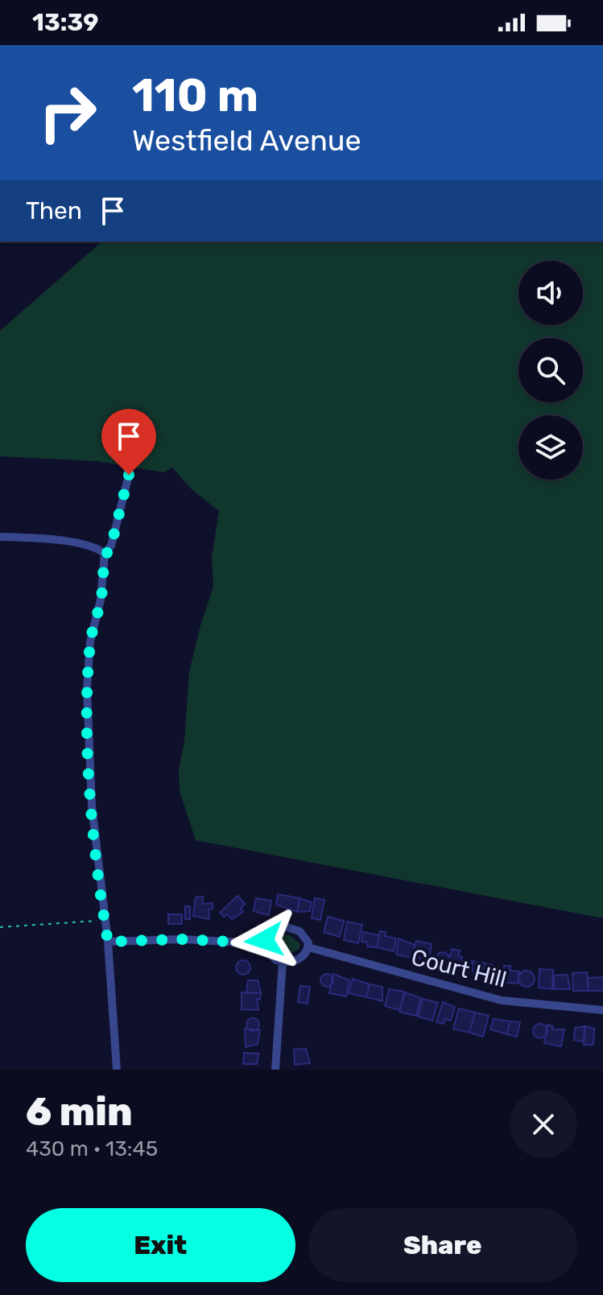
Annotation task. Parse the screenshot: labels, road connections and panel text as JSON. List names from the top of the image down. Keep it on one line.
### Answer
{"streets":{"street":["Court Hill"]},"page":{"status":"13:39","turn":["110 m","Westfield Avenue"],"then":"Then","heading":["6 min","430 m · 13:45"],"buttons":["Exit","Share"]}}
